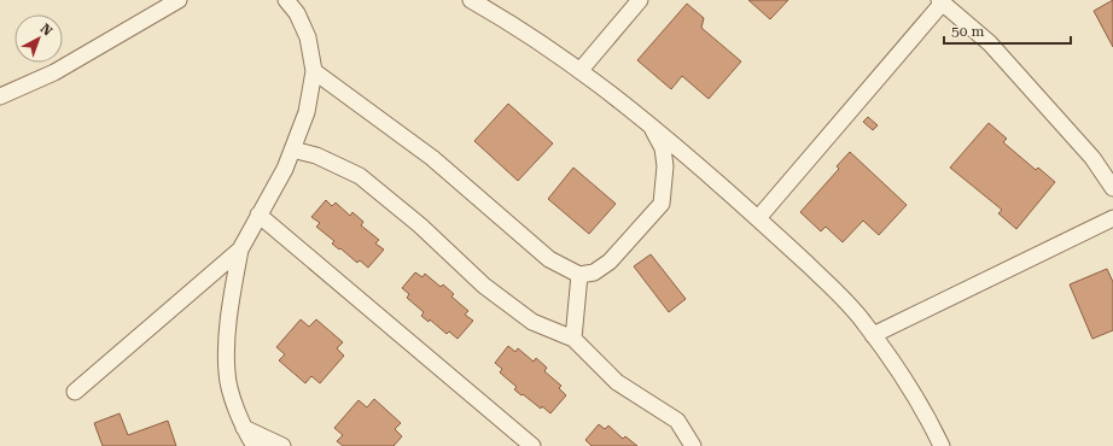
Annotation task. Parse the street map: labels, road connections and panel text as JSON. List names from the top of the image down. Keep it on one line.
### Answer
{"scale_bar":"50 m","north":"top right"}
